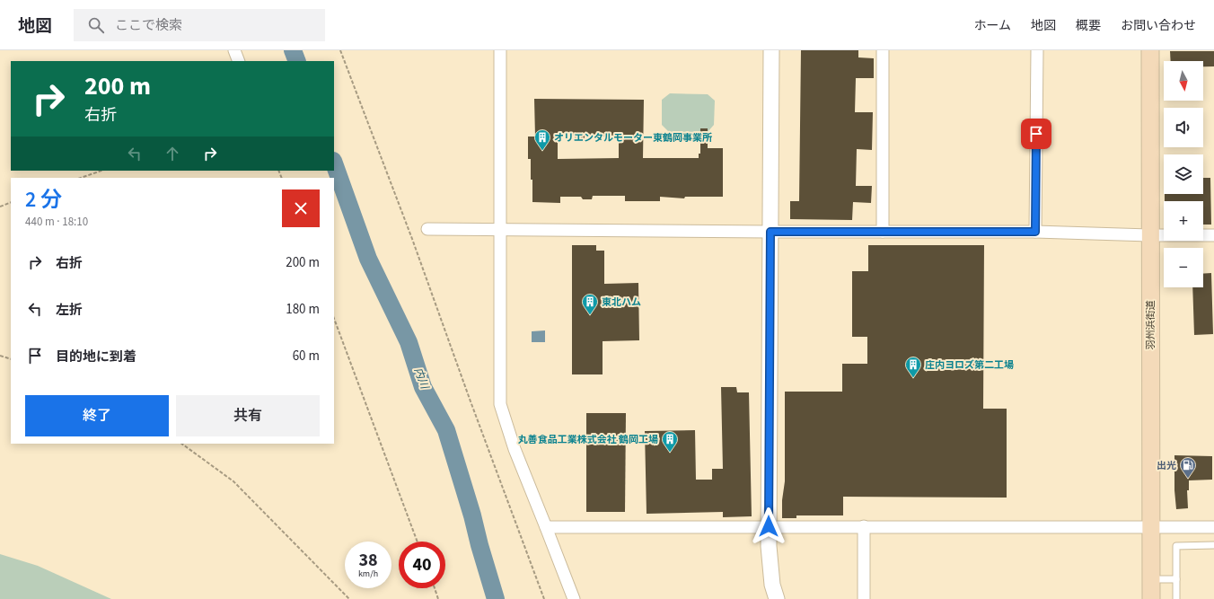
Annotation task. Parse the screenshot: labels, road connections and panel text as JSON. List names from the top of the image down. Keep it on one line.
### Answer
{"streets":{"main road":["羽州浜街道"]},"water":["内川"],"places":{"building":["オリエンタルモーター東鶴岡事業所","東北ハム","庄内ヨロズ第二工場","丸善食品工業株式会社 鶴岡工場"],"fuel station":["出光"]},"north":"bottom","page":{"header":"地図","search":"ここで検索","nav":["ホーム","地図","概要","お問い合わせ"],"map_buttons":["+","−"],"turn":["200 m","右折"],"heading":["2 分","440 m · 18:10"],"list":[{"name":"右折","value":"200 m"},{"name":"左折","value":"180 m"},{"name":"目的地に到着","value":"60 m"}],"buttons":["終了","共有"],"speed":"38 km/h","limit":"40"}}
